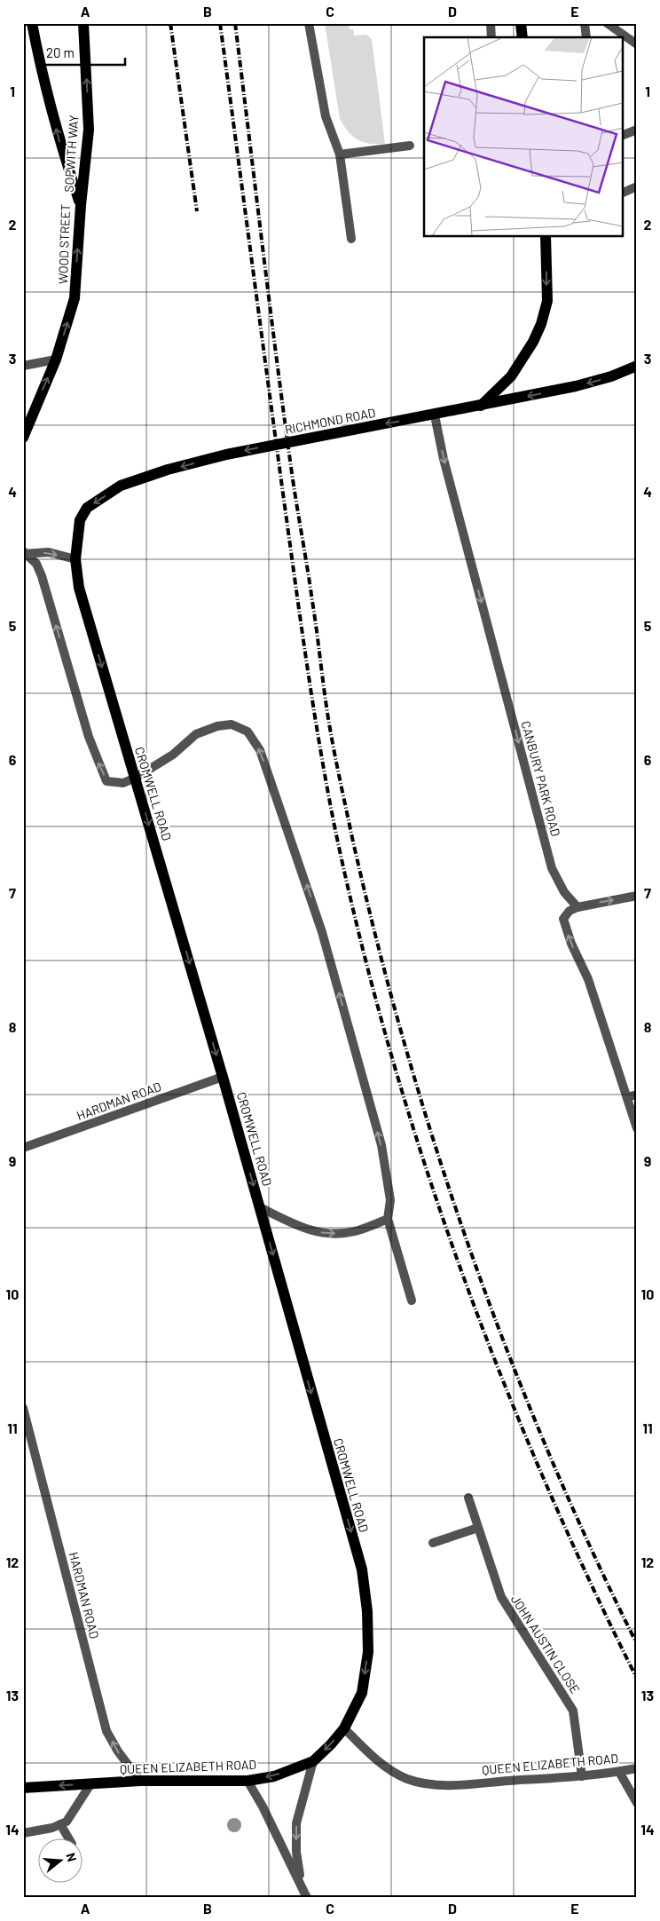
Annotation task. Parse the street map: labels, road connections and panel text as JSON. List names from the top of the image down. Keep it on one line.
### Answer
{"streets":{"main road":["SOPWITH WAY","WOOD STREET","RICHMOND ROAD","CROMWELL ROAD","QUEEN ELIZABETH ROAD"],"street":["CANBURY PARK ROAD","HARDMAN ROAD","JOHN AUSTIN CLOSE"]},"crossings":[["SOPWITH WAY","WOOD STREET"],["RICHMOND ROAD","CANBURY PARK ROAD"],["RICHMOND ROAD","CROMWELL ROAD"],["CROMWELL ROAD","HARDMAN ROAD"],["CROMWELL ROAD","QUEEN ELIZABETH ROAD"],["HARDMAN ROAD","QUEEN ELIZABETH ROAD"],["JOHN AUSTIN CLOSE","QUEEN ELIZABETH ROAD"]],"one_way":["SOPWITH WAY","WOOD STREET","RICHMOND ROAD","CANBURY PARK ROAD","CROMWELL ROAD","HARDMAN ROAD"],"scale_bar":"20 m","north":"right","grid":{"columns":["A","B","C","D","E"],"rows":["1","2","3","4","5","6","7","8","9","10","11","12","13","14"]}}
